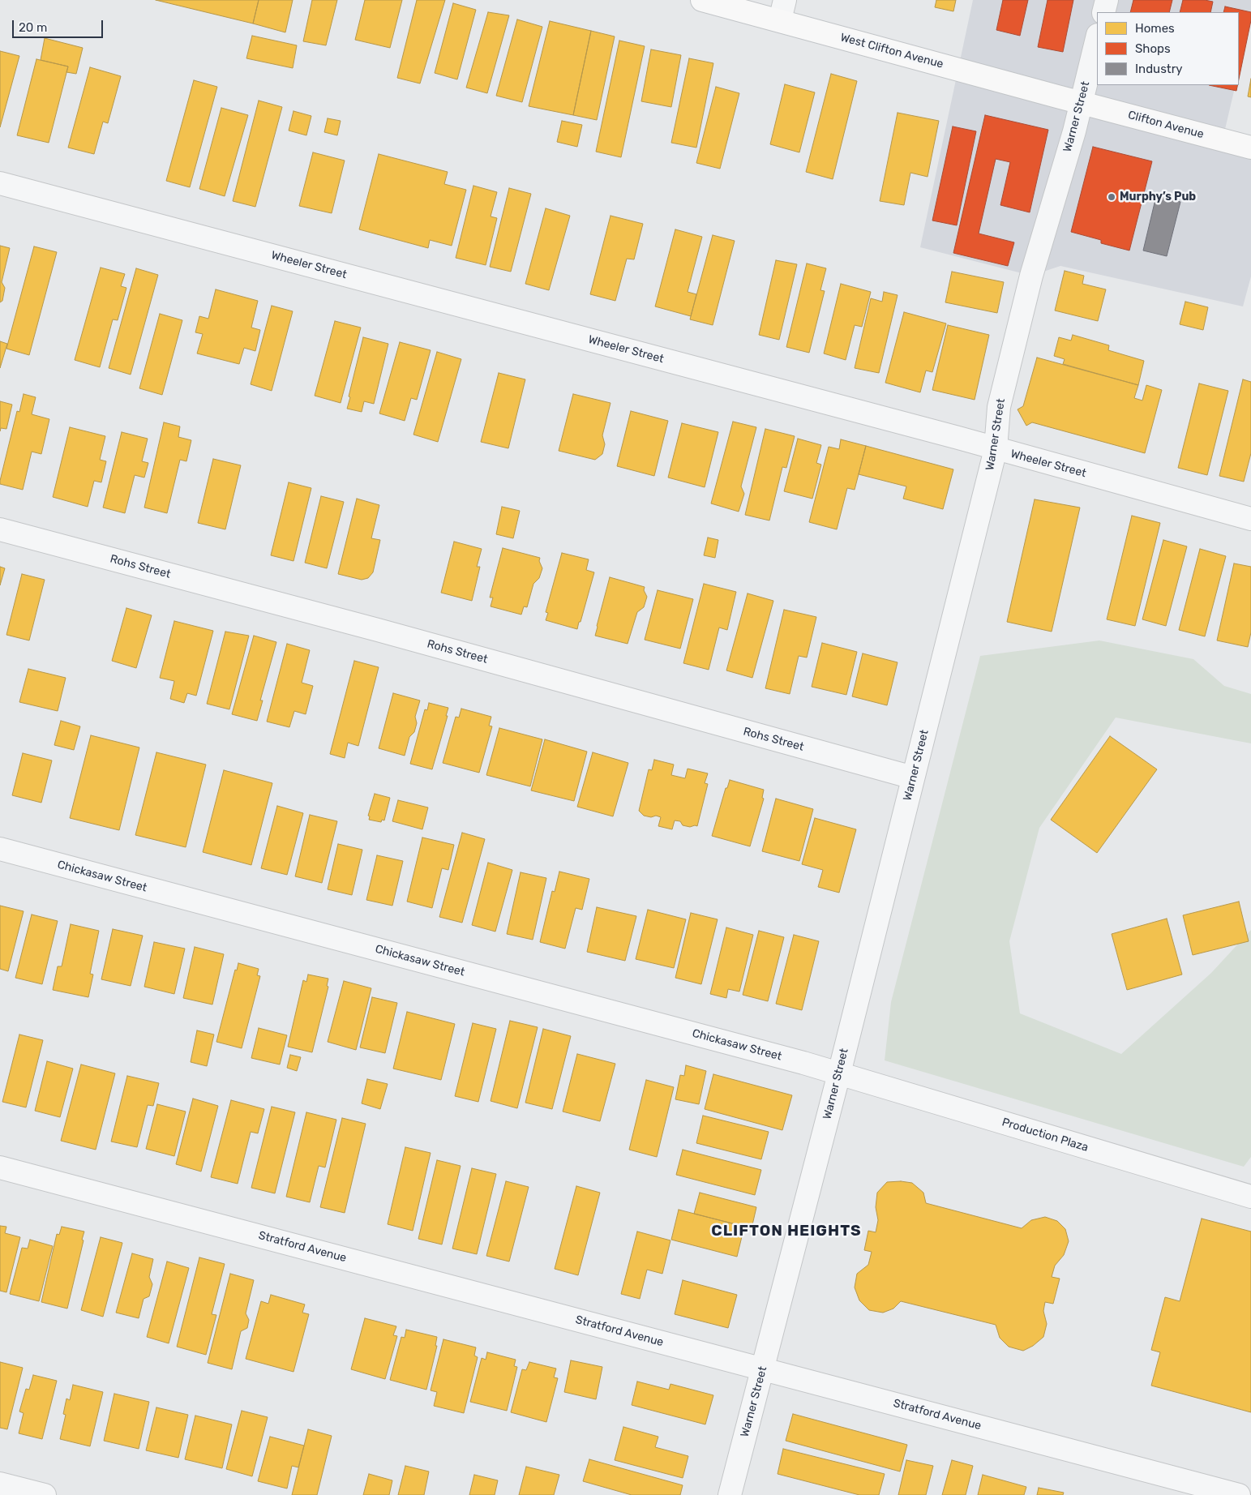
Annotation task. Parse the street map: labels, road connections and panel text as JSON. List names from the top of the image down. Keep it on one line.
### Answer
{"streets":{"main road":["West Clifton Avenue","Clifton Avenue"],"street":["Warner Street","Wheeler Street","Rohs Street","Chickasaw Street","Production Plaza","Stratford Avenue"]},"crossings":[["West Clifton Avenue","Warner Street"],["West Clifton Avenue","Clifton Avenue"],["Warner Street","Clifton Avenue"],["Warner Street","Wheeler Street"],["Warner Street","Rohs Street"],["Warner Street","Chickasaw Street"],["Warner Street","Production Plaza"],["Warner Street","Stratford Avenue"],["Chickasaw Street","Production Plaza"]],"districts":["CLIFTON HEIGHTS"],"places":["Murphy’s Pub"],"legend":["Homes","Shops","Industry"],"scale_bar":"20 m"}
